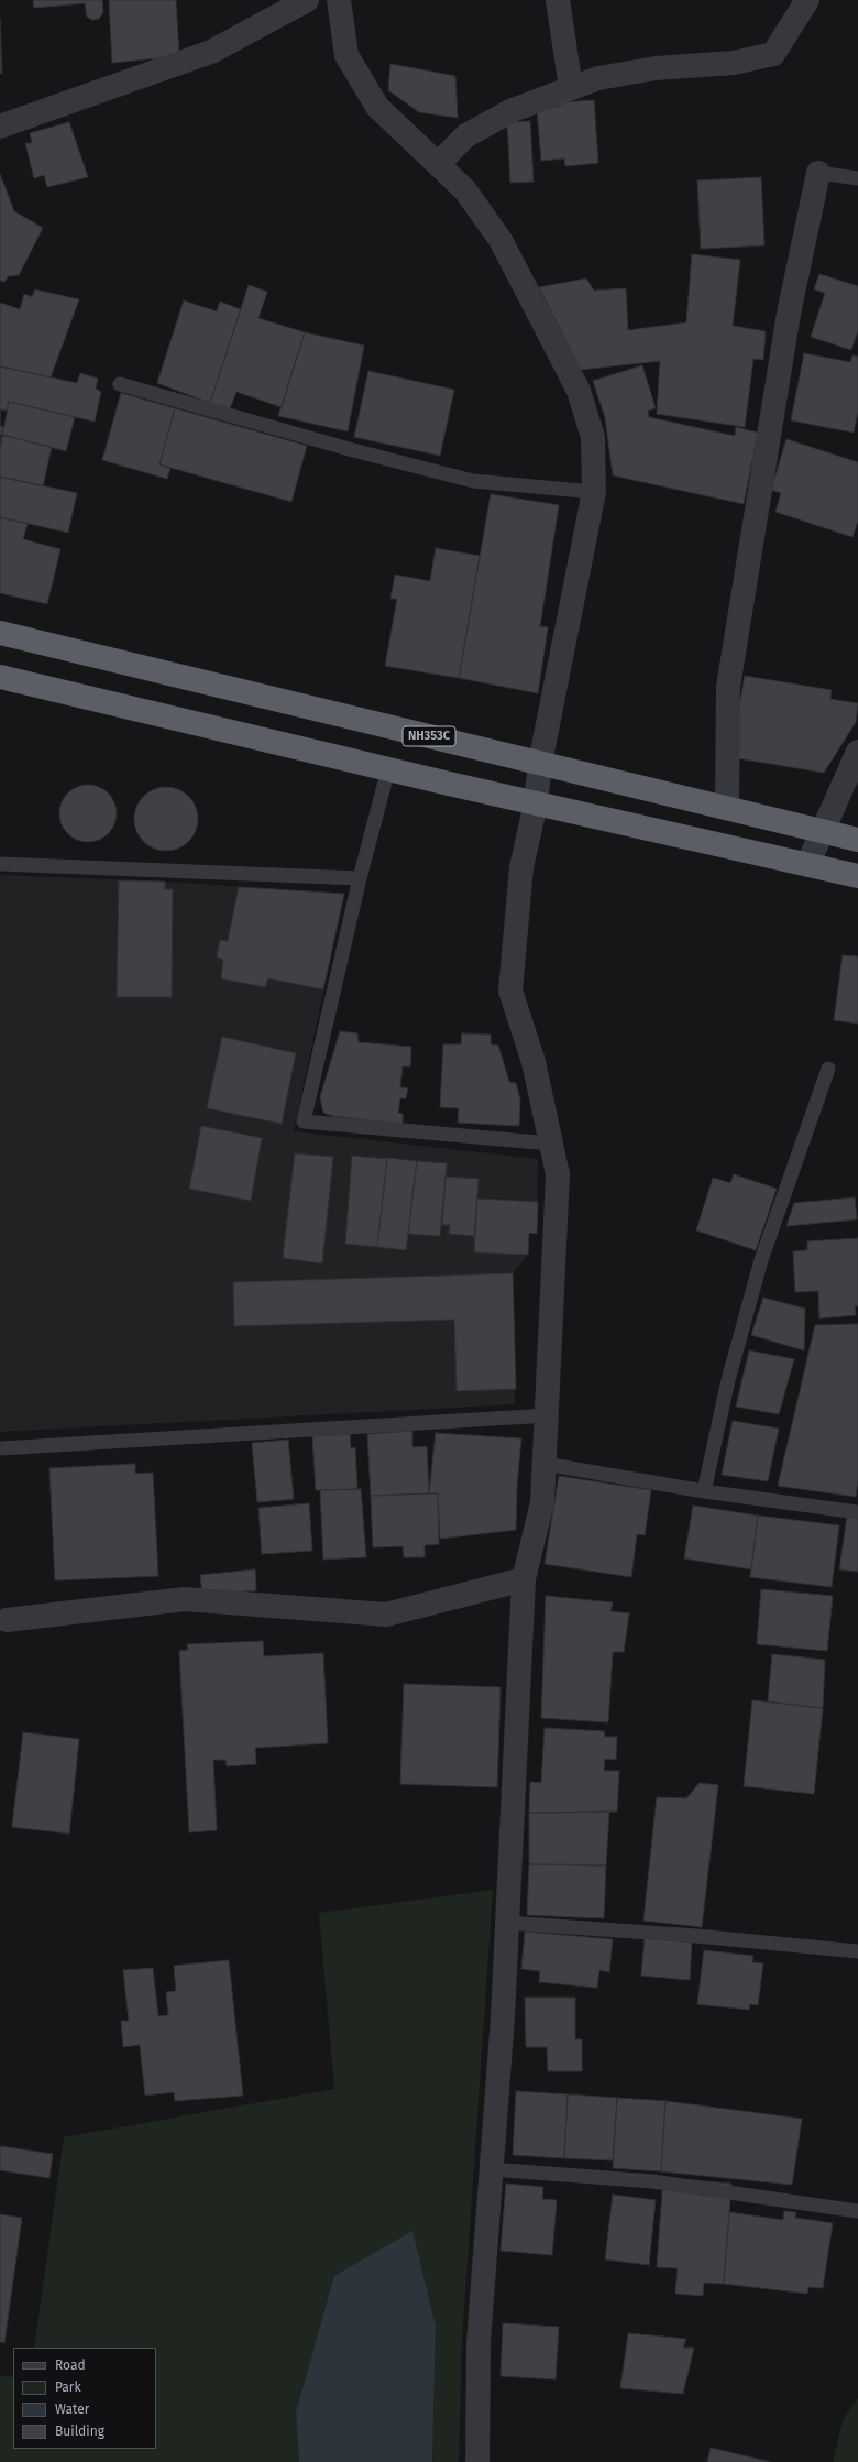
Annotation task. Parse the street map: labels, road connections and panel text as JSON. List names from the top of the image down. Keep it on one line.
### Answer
{"streets":{"highway":["NH353C"]},"legend":["Road","Park","Water","Building"]}
